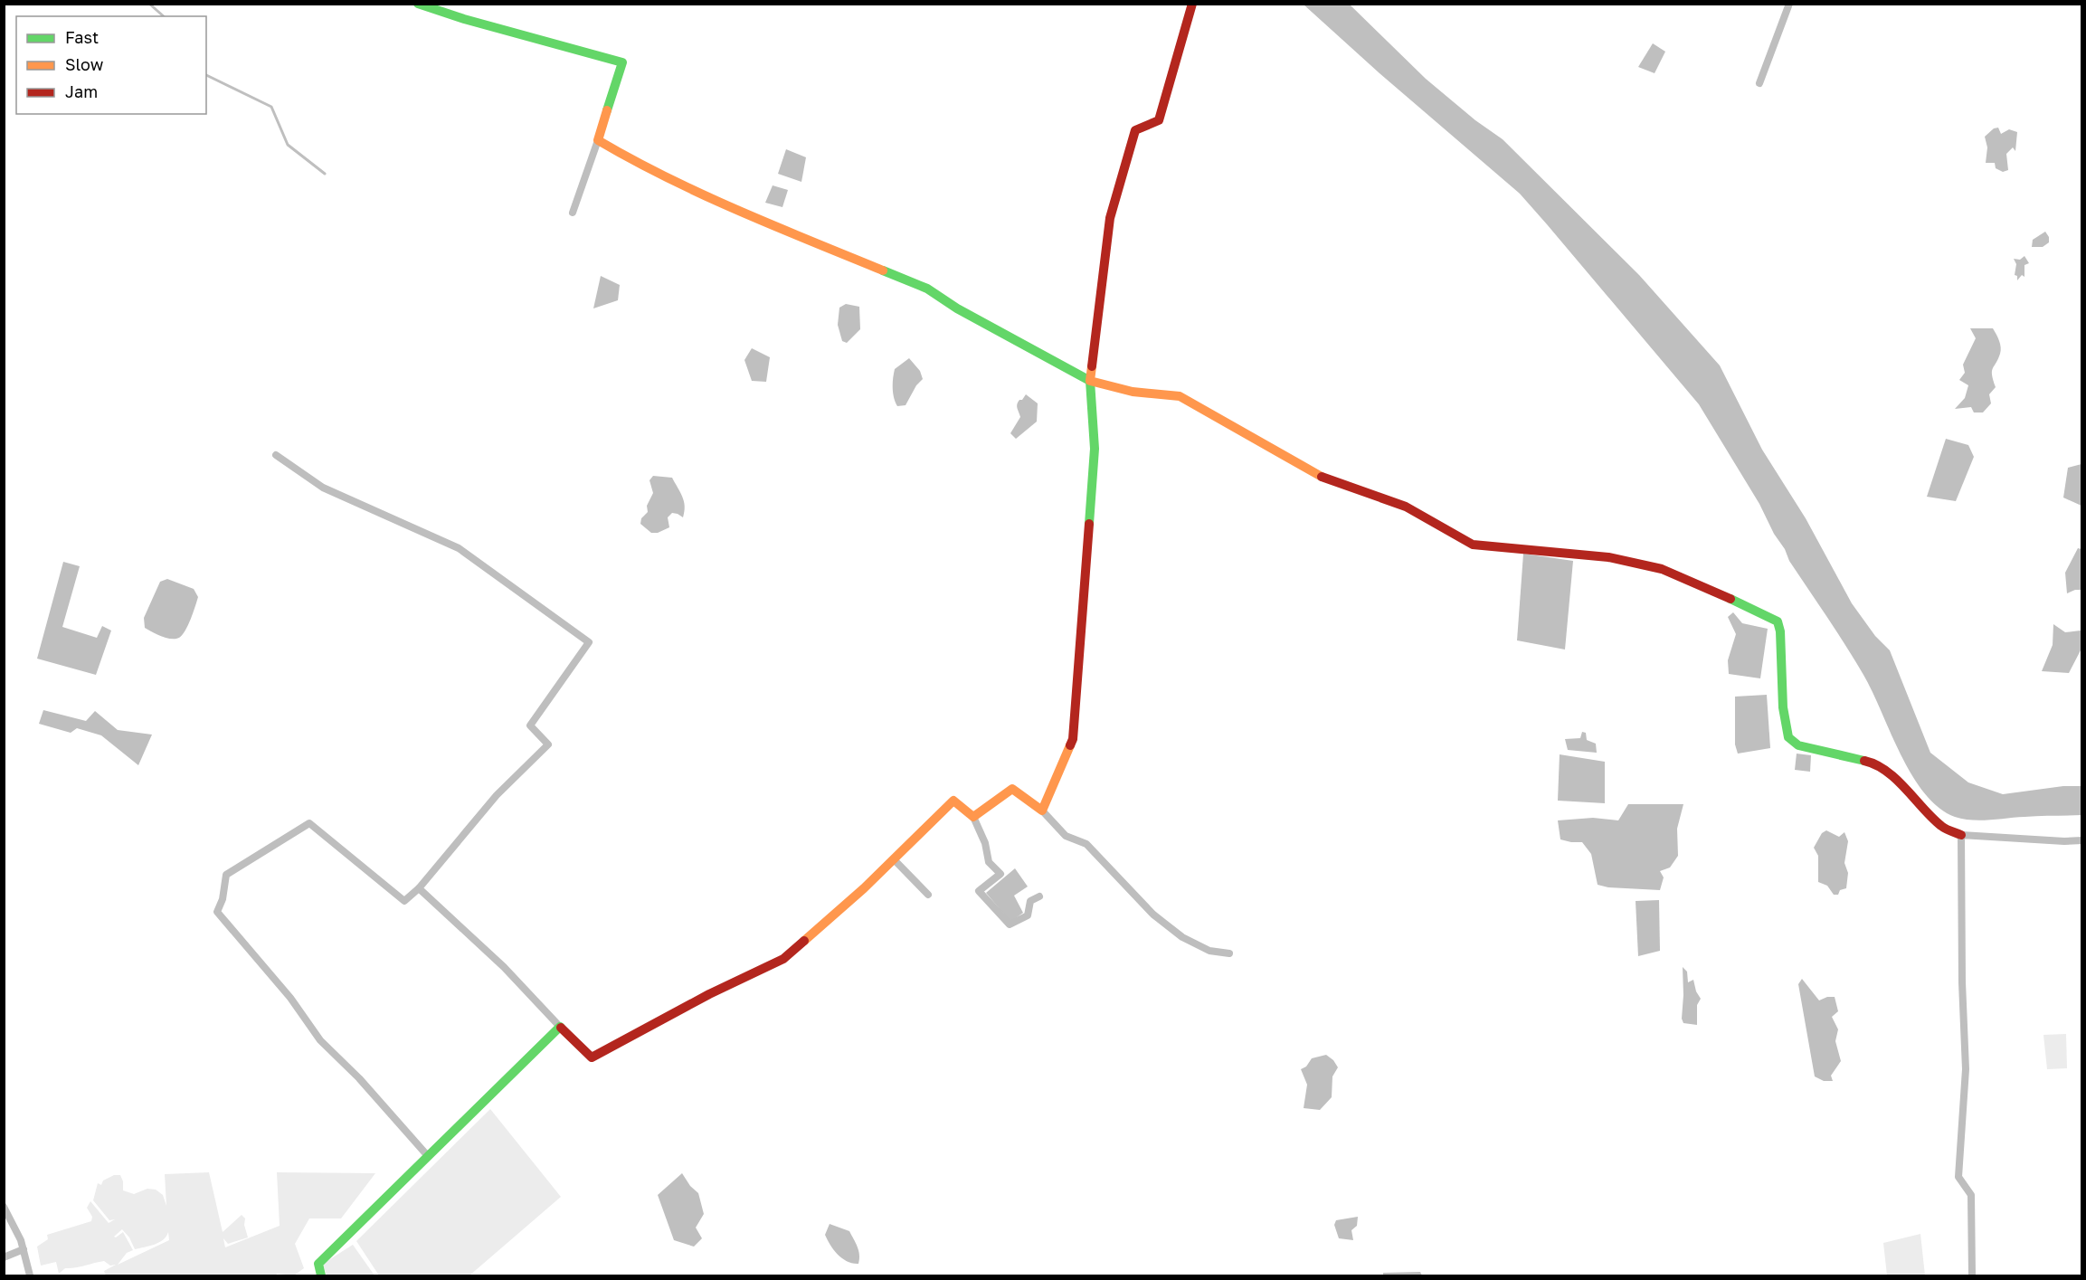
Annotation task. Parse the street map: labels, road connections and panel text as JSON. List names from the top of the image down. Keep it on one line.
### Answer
{"legend":["Fast","Slow","Jam"]}
